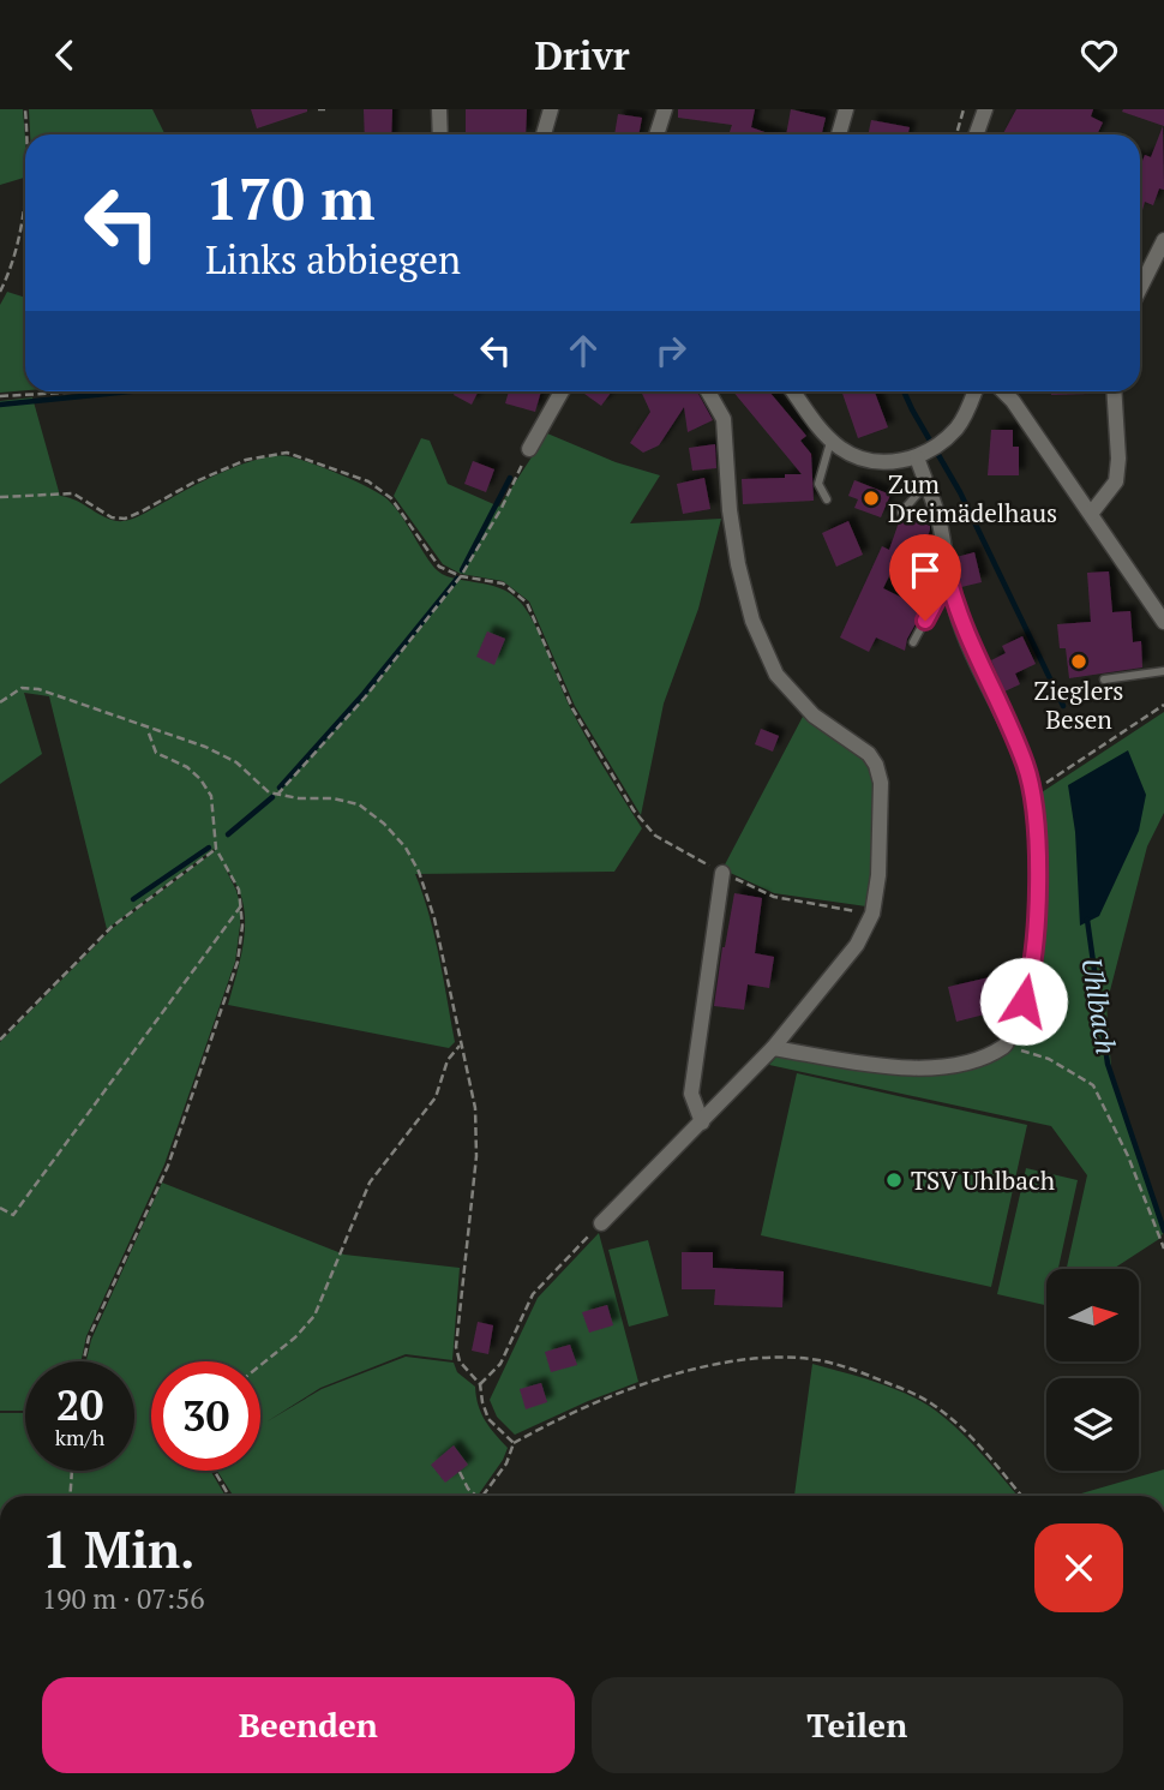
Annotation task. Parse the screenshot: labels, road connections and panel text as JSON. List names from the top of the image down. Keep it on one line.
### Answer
{"water":["Uhlbach"],"places":["Zum Dreimädelhaus","Zieglers Besen","TSV Uhlbach"],"north":"right","page":{"header":"Drivr","turn":["170 m","Links abbiegen"],"speed":"20 km/h","limit":"30","heading":["1 Min.","190 m · 07:56"],"buttons":["Beenden","Teilen"]}}
